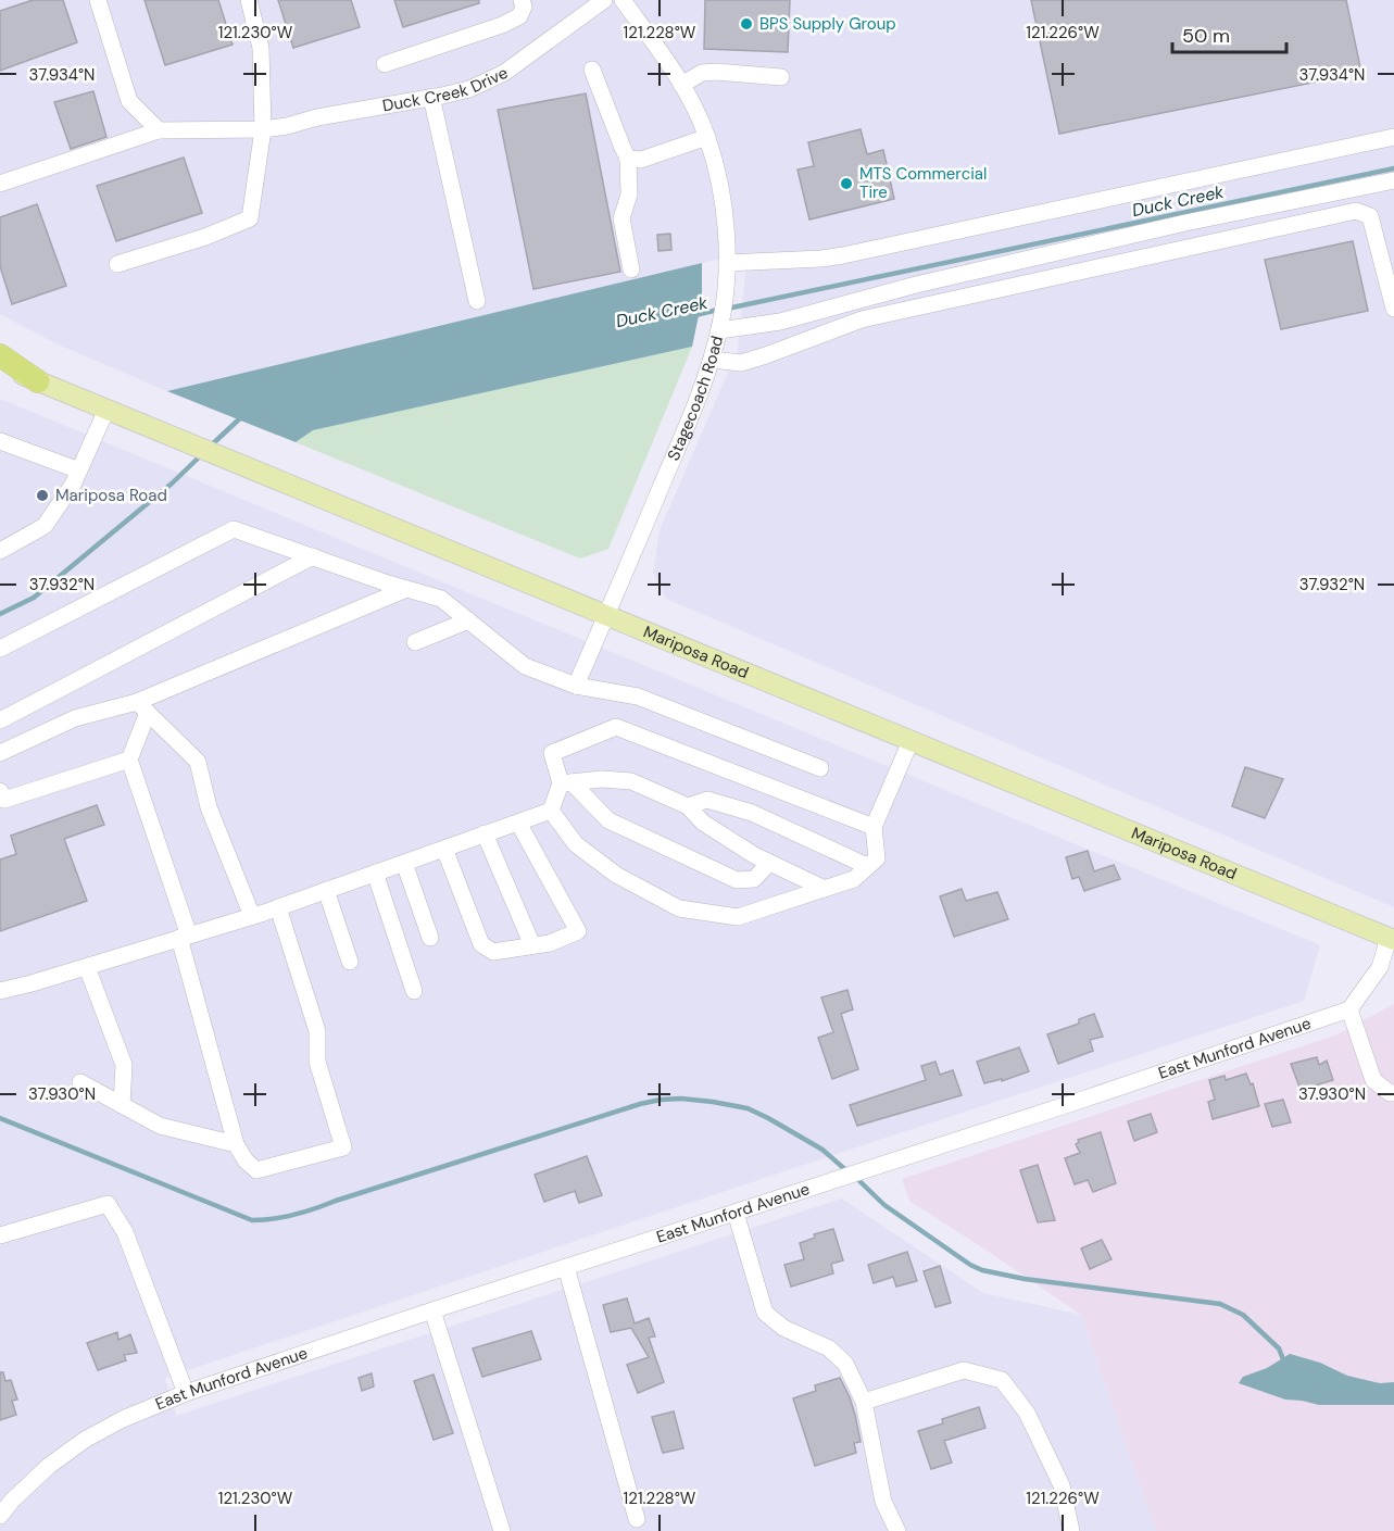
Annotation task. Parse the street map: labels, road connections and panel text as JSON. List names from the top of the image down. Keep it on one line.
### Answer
{"streets":{"main road":["Mariposa Road"],"street":["Duck Creek Drive","Stagecoach Road","East Munford Avenue"]},"crossings":[["Stagecoach Road","Mariposa Road"]],"water":["Duck Creek"],"places":["BPS Supply Group","MTS Commercial Tire","Mariposa Road"],"scale_bar":"50 m","coordinates":["121.230°W","121.228°W","121.226°W","37.934°N","37.932°N","37.930°N"]}
